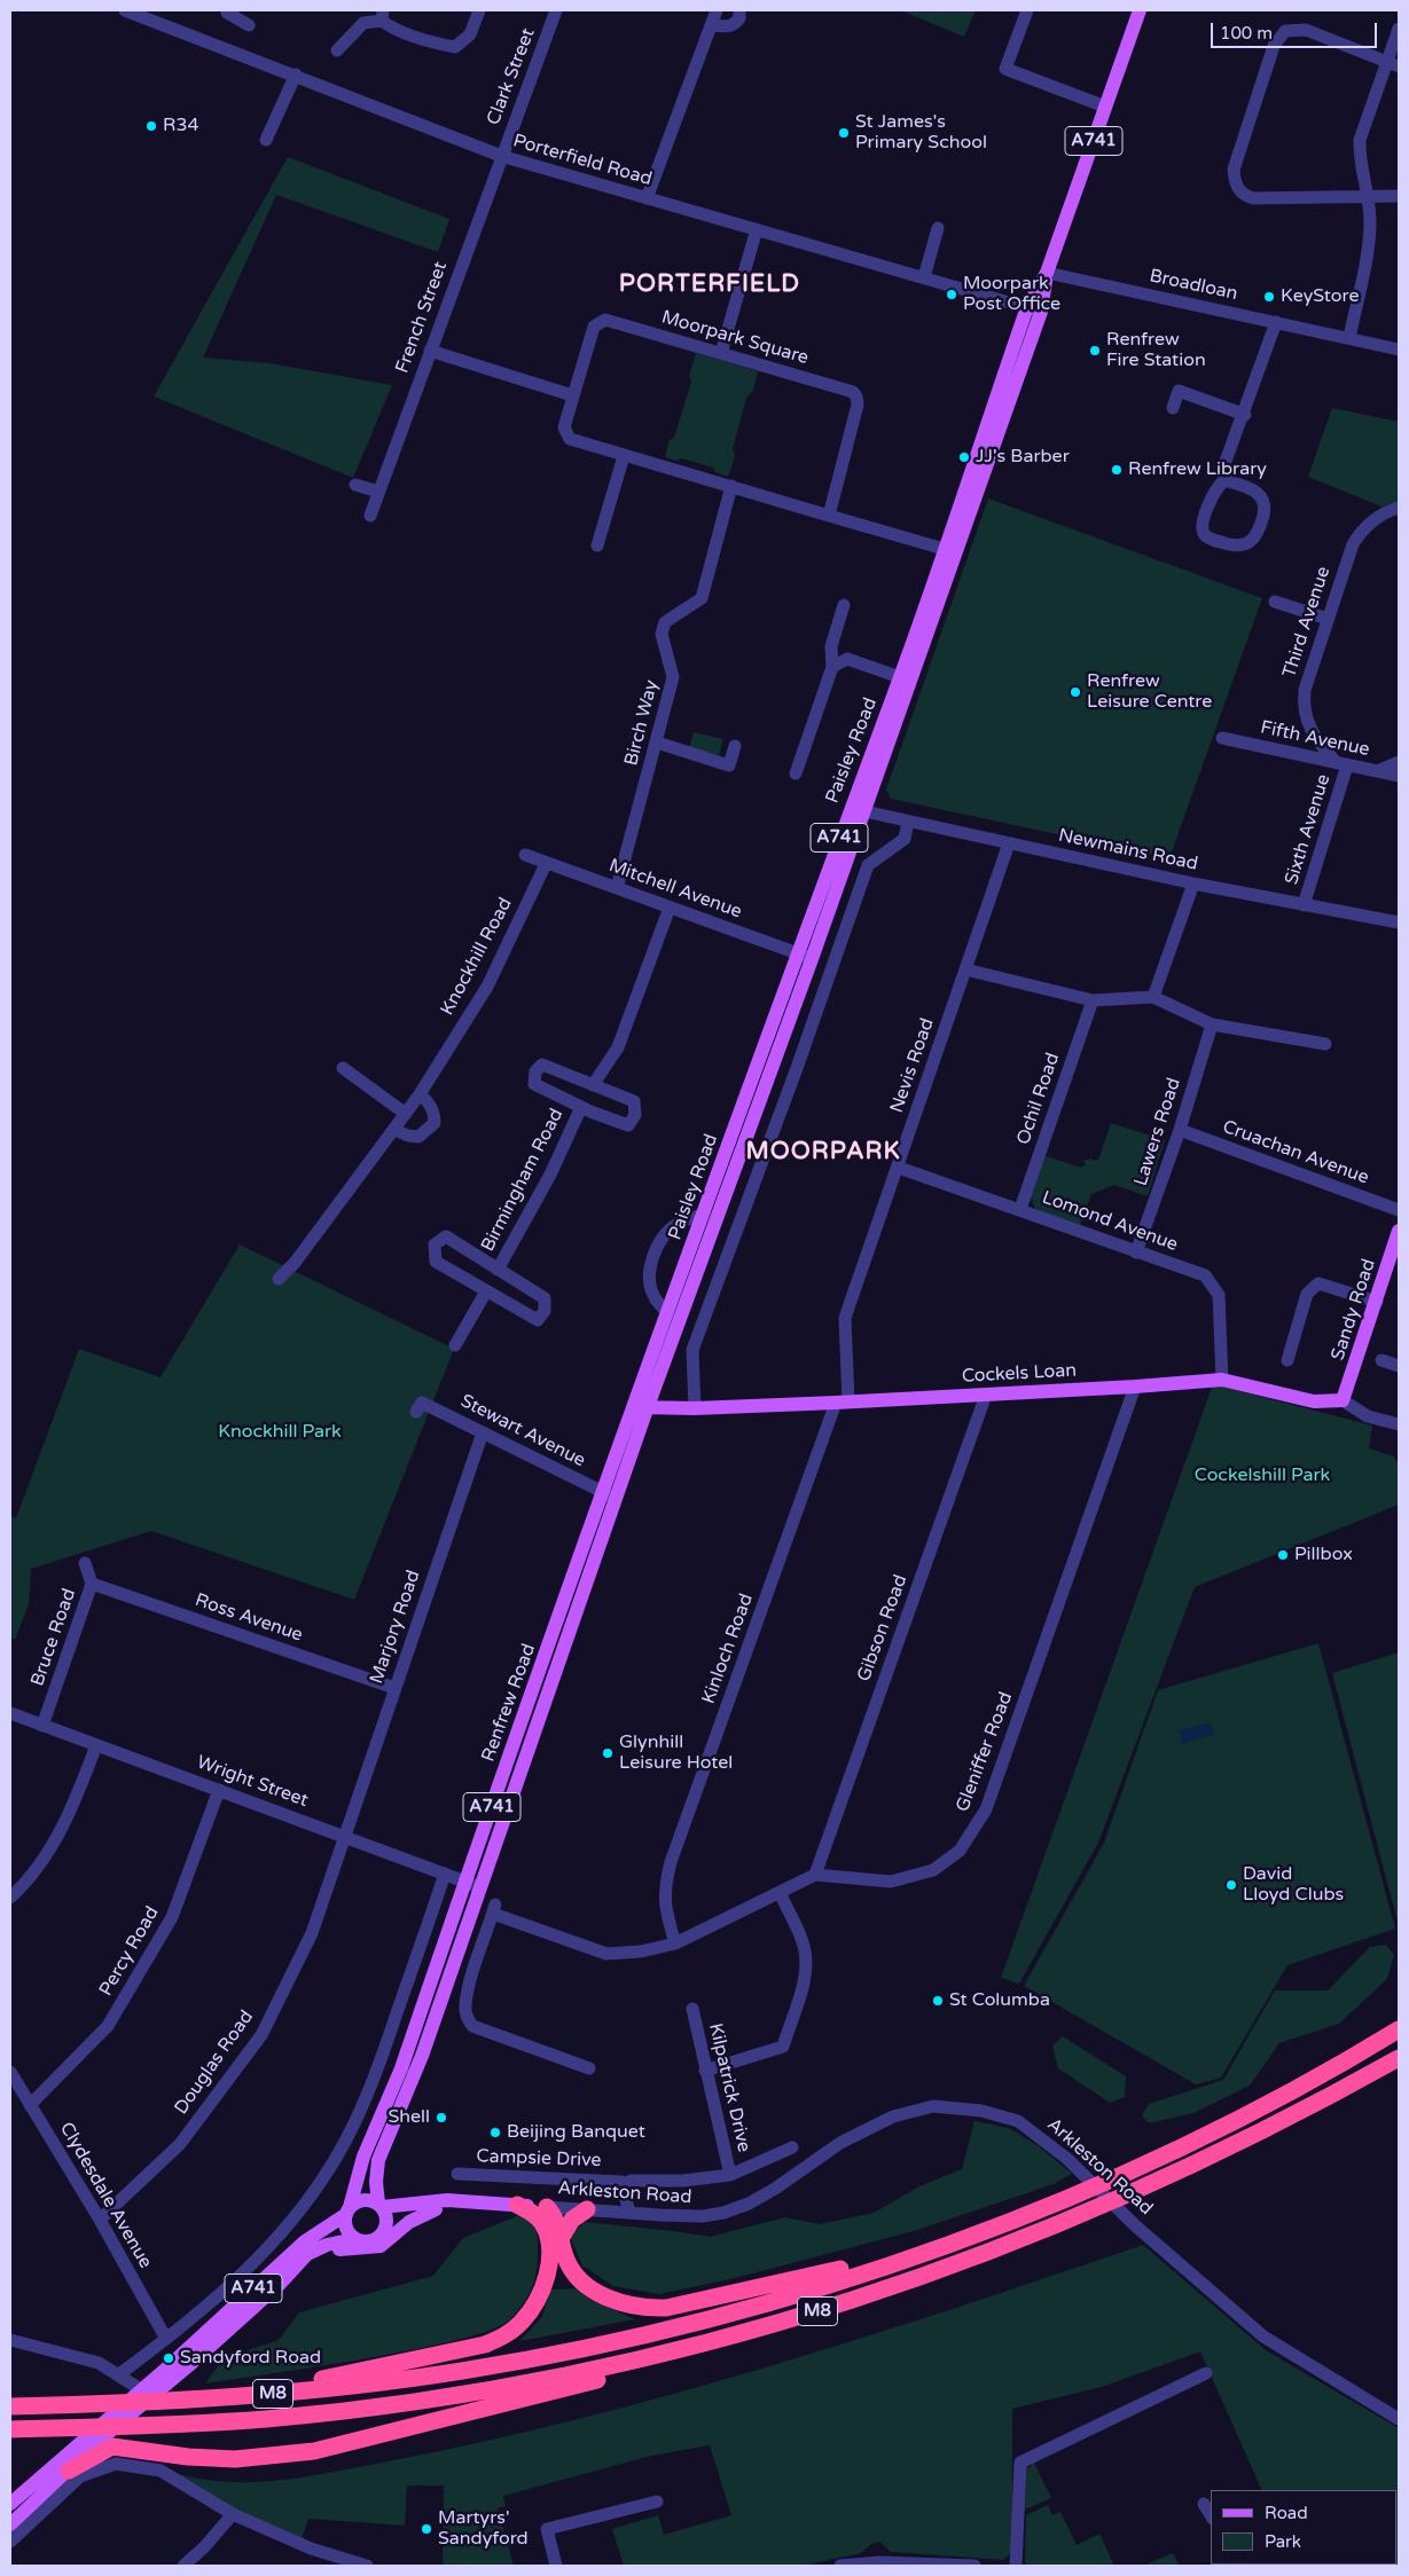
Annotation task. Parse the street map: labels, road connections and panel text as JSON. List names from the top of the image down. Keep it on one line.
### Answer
{"streets":{"highway":["M8"],"main road":["A741","Paisley Road","Sandy Road","Cockels Loan","Renfrew Road","Arkleston Road"],"street":["Clark Street","Porterfield Road","Broadloan","French Street","Moorpark Square","Third Avenue","Birch Way","Fifth Avenue","Sixth Avenue","Newmains Road","Mitchell Avenue","Knockhill Road","Nevis Road","Ochil Road","Lawers Road","Cruachan Avenue","Birmingham Road","Lomond Avenue","Stewart Avenue","Ross Avenue","Marjory Road","Gibson Road","Bruce Road","Kinloch Road","Gleniffer Road","Wright Street","Percy Road","Douglas Road","Kilpatrick Drive","Campsie Drive","Clydesdale Avenue"]},"crossings":[["Clark Street","Porterfield Road"],["Clark Street","French Street"],["A741","Renfrew Road"],["A741","Arkleston Road"],["Porterfield Road","French Street"],["Porterfield Road","Paisley Road"],["Broadloan","Paisley Road"],["Moorpark Square","Birch Way"],["Moorpark Square","Paisley Road"],["Third Avenue","Fifth Avenue"],["Third Avenue","Sixth Avenue"],["Birch Way","Mitchell Avenue"],["Fifth Avenue","Sixth Avenue"],["Paisley Road","Newmains Road"],["Paisley Road","Mitchell Avenue"],["Paisley Road","Cockels Loan"],["Paisley Road","Renfrew Road"],["Sixth Avenue","Newmains Road"],["Newmains Road","Nevis Road"],["Mitchell Avenue","Knockhill Road"],["Mitchell Avenue","Birmingham Road"],["Nevis Road","Lomond Avenue"],["Nevis Road","Cockels Loan"],["Nevis Road","Kinloch Road"],["Ochil Road","Lomond Avenue"],["Lawers Road","Cruachan Avenue"],["Lawers Road","Lomond Avenue"],["Lomond Avenue","Cockels Loan"],["Sandy Road","Cockels Loan"],["Cockels Loan","Gibson Road"],["Cockels Loan","Kinloch Road"],["Cockels Loan","Renfrew Road"],["Cockels Loan","Gleniffer Road"],["Stewart Avenue","Marjory Road"],["Stewart Avenue","Renfrew Road"],["Ross Avenue","Marjory Road"],["Ross Avenue","Bruce Road"],["Marjory Road","Wright Street"],["Marjory Road","Douglas Road"],["Gibson Road","Gleniffer Road"],["Bruce Road","Wright Street"],["Renfrew Road","Wright Street"],["Renfrew Road","Arkleston Road"],["Wright Street","Percy Road"],["Wright Street","Douglas Road"],["Percy Road","Clydesdale Avenue"],["Douglas Road","Clydesdale Avenue"],["Campsie Drive","Arkleston Road"]],"districts":["PORTERFIELD","MOORPARK"],"parks":["Knockhill Park","Cockelshill Park"],"places":["R34","St James's Primary School","Moorpark Post Office","KeyStore","Renfrew Fire Station","JJ's Barber","Renfrew Library","Renfrew Leisure Centre","Pillbox","Glynhill Leisure Hotel","David Lloyd Clubs","St Columba","Shell","Beijing Banquet","Sandyford Road","Martyrs' Sandyford"],"legend":["Road","Park"],"scale_bar":"100 m"}
